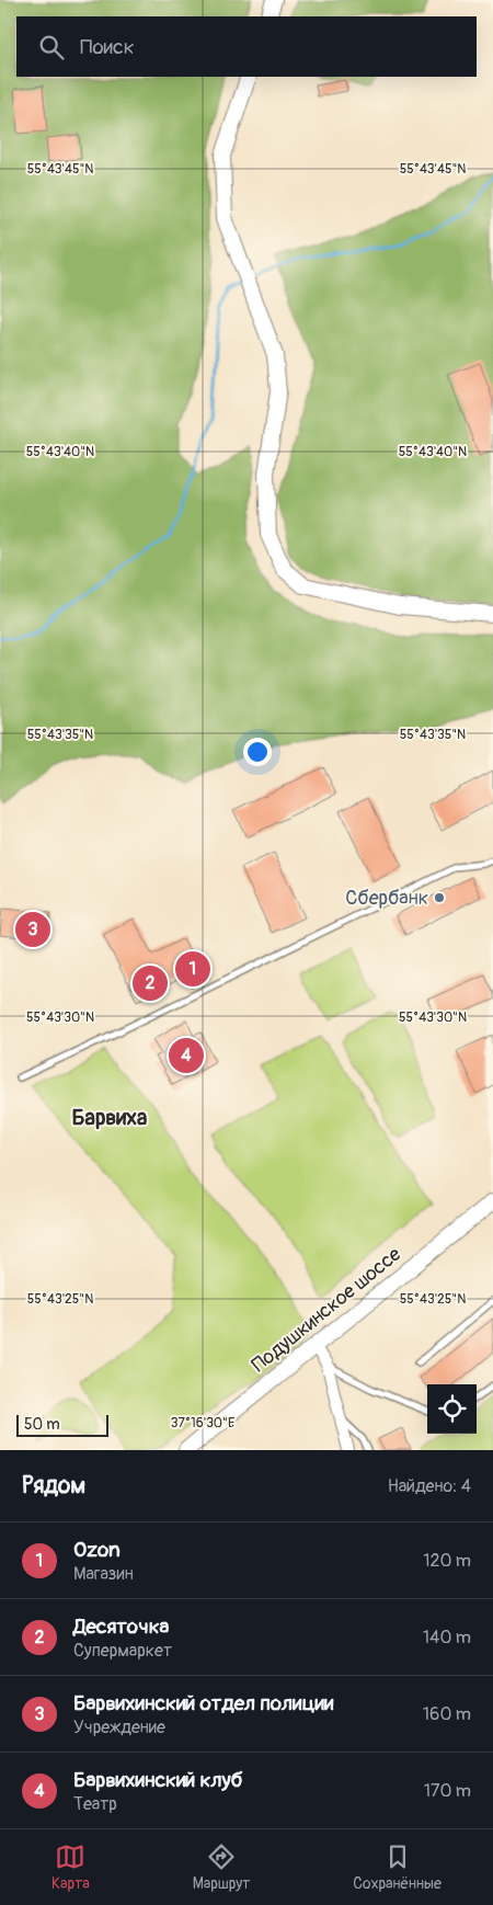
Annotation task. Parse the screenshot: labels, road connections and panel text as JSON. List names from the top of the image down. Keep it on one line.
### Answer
{"streets":{"main road":["Подушкинское шоссе"]},"districts":["Барвиха"],"places":["Сбербанк"],"scale_bar":"50 m","page":{"search":"Поиск","pins":["3","1","2","4"],"scale":"50 m","heading":["Рядом","Найдено: 4"],"list":[{"mark":"1","name":"Ozon","note":"Магазин","value":"120 m"},{"mark":"2","name":"Десяточка","note":"Супермаркет","value":"140 m"},{"mark":"3","name":"Барвихинский отдел полиции","note":"Учреждение","value":"160 m"},{"mark":"4","name":"Барвихинский клуб","note":"Театр","value":"170 m"}],"nav":["Карта","Маршрут","Сохранённые"]},"coordinates":["55°43'45\"N","55°43'40\"N","55°43'35\"N","55°43'30\"N","55°43'25\"N","37°16'30\"E"]}
